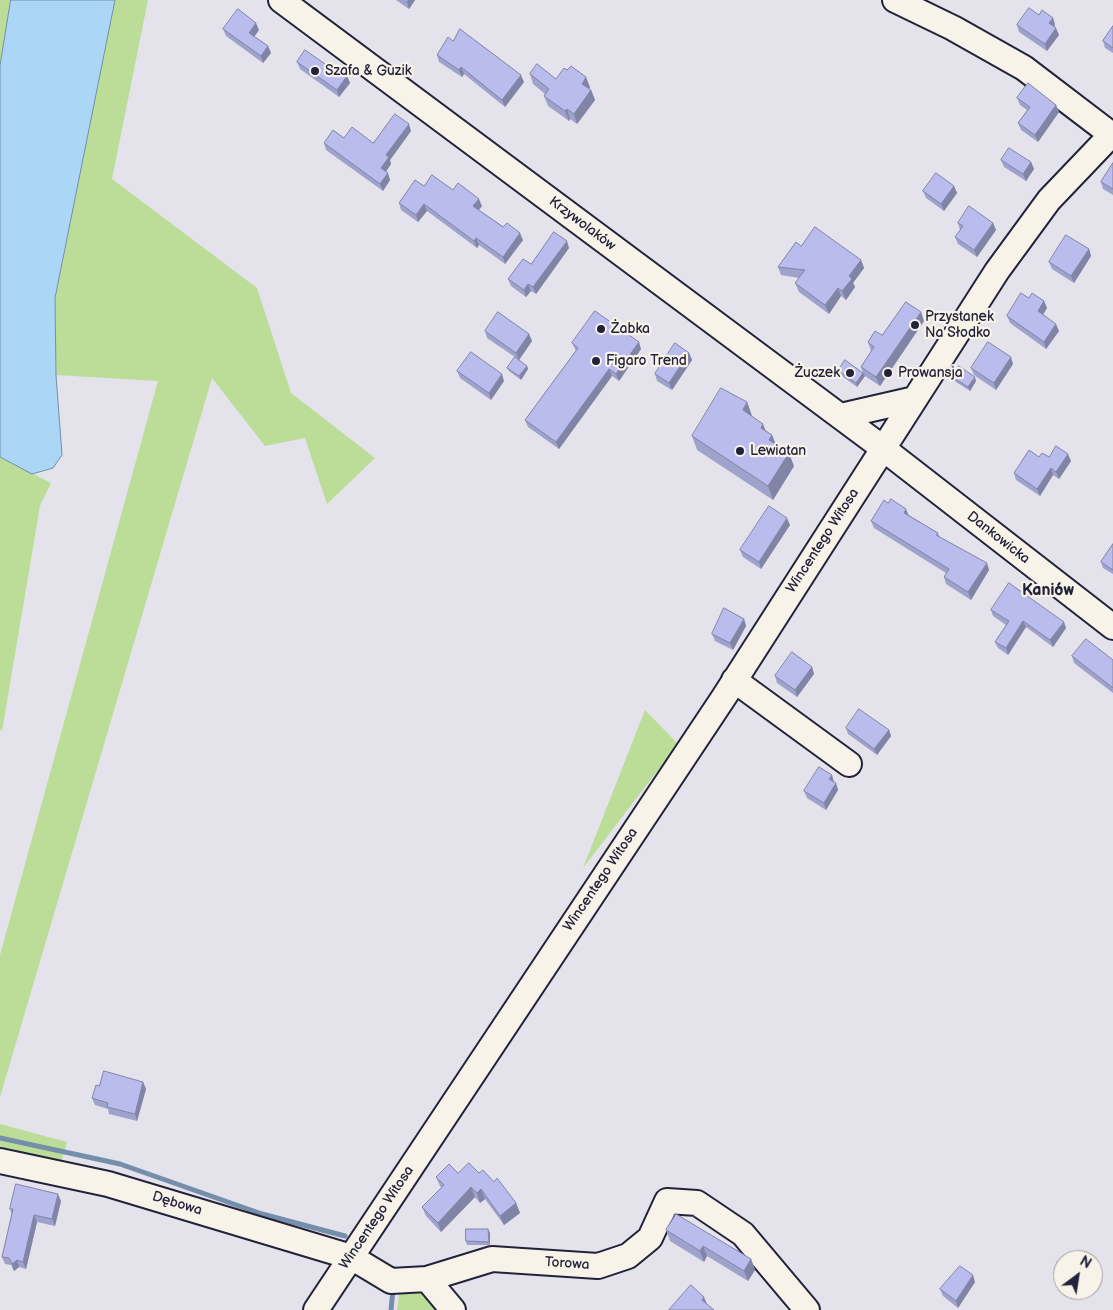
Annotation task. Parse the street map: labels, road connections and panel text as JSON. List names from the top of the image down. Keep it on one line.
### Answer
{"streets":{"street":["Krzywolaków","Dankowicka","Wincentego Witosa","Dębowa","Torowa"]},"crossings":[["Krzywolaków","Dankowicka"],["Krzywolaków","Wincentego Witosa"],["Dankowicka","Wincentego Witosa"],["Wincentego Witosa","Dębowa"],["Wincentego Witosa","Torowa"],["Dębowa","Torowa"]],"districts":["Kaniów"],"places":["Szafa & Guzik","Przystanek Na Słodko","Żabka","Figaro Trend","Żuczek","Prowansja","Lewiatan"],"north":"top right"}
